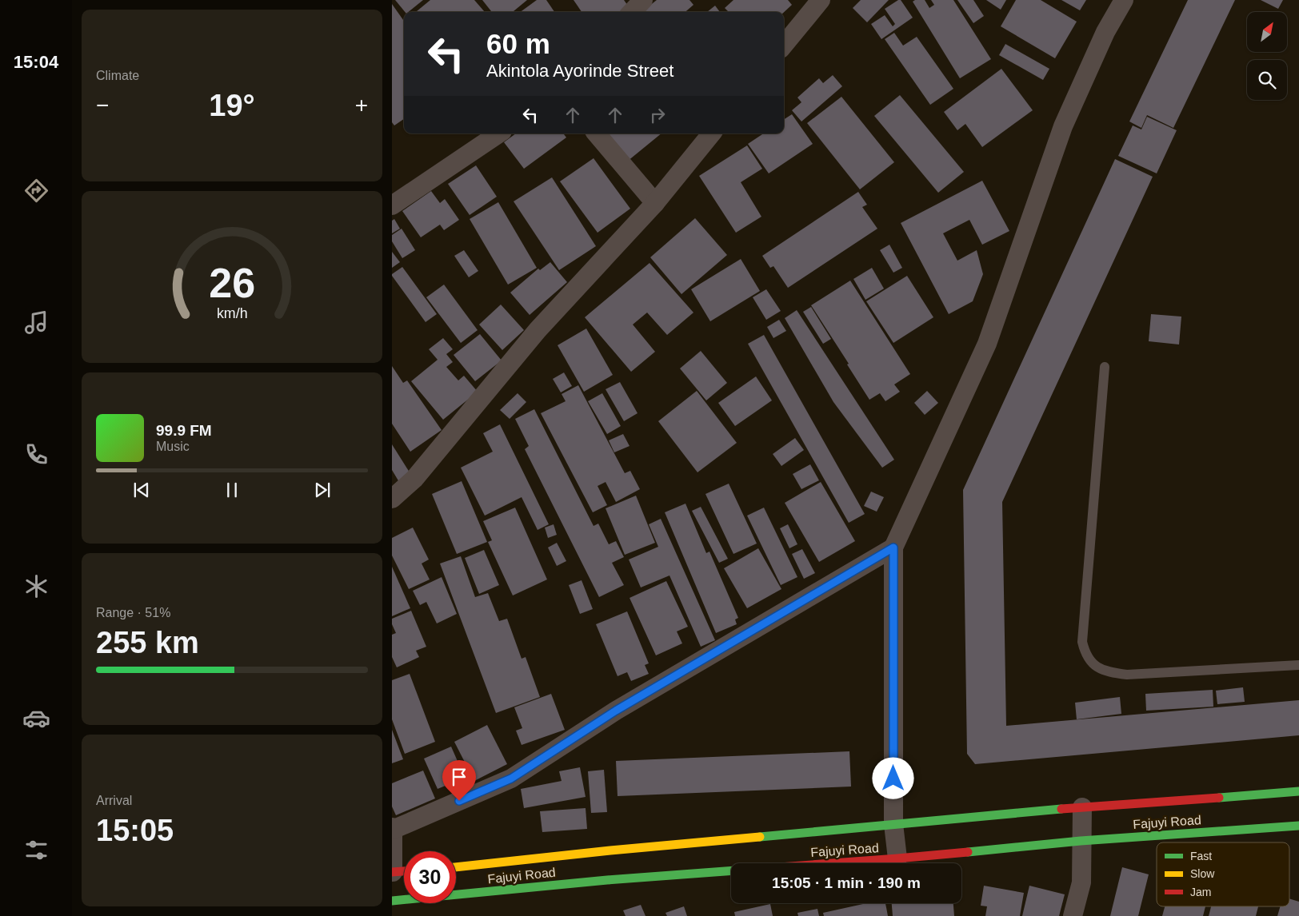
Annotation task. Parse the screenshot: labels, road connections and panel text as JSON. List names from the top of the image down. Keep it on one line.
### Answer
{"streets":{"highway":["Fajuyi Road"]},"legend":["Fast","Slow","Jam"],"north":"top right","page":{"tabs":"15:04","tile":["Climate",["Range · 51%","255 km"],["Arrival","15:05"]],"turn":["60 m","Akintola Ayorinde Street"],"heat":["−","19°","+"],"song":["99.9 FM","Music"],"limit":"30","trip":"15:05 · 1 min · 190 m","gauge":["26","km/h"]}}
